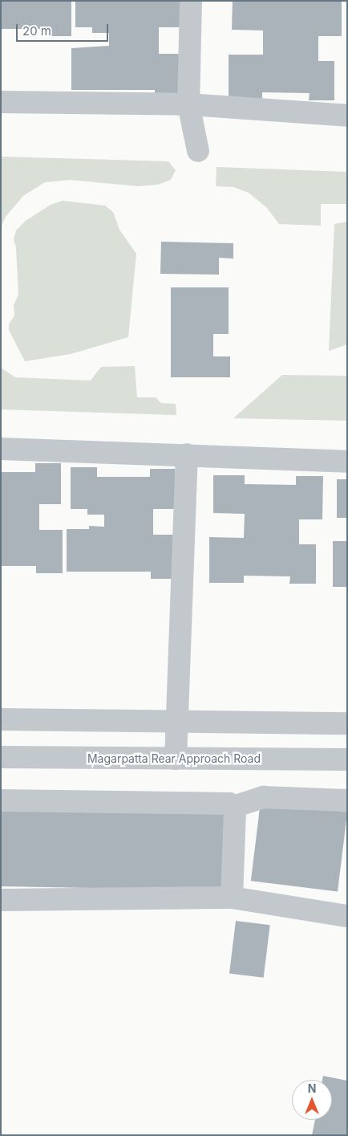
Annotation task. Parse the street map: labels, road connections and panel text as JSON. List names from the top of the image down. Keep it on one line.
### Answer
{"streets":{"street":["Magarpatta Rear Approach Road"]},"scale_bar":"20 m","north":"top"}
